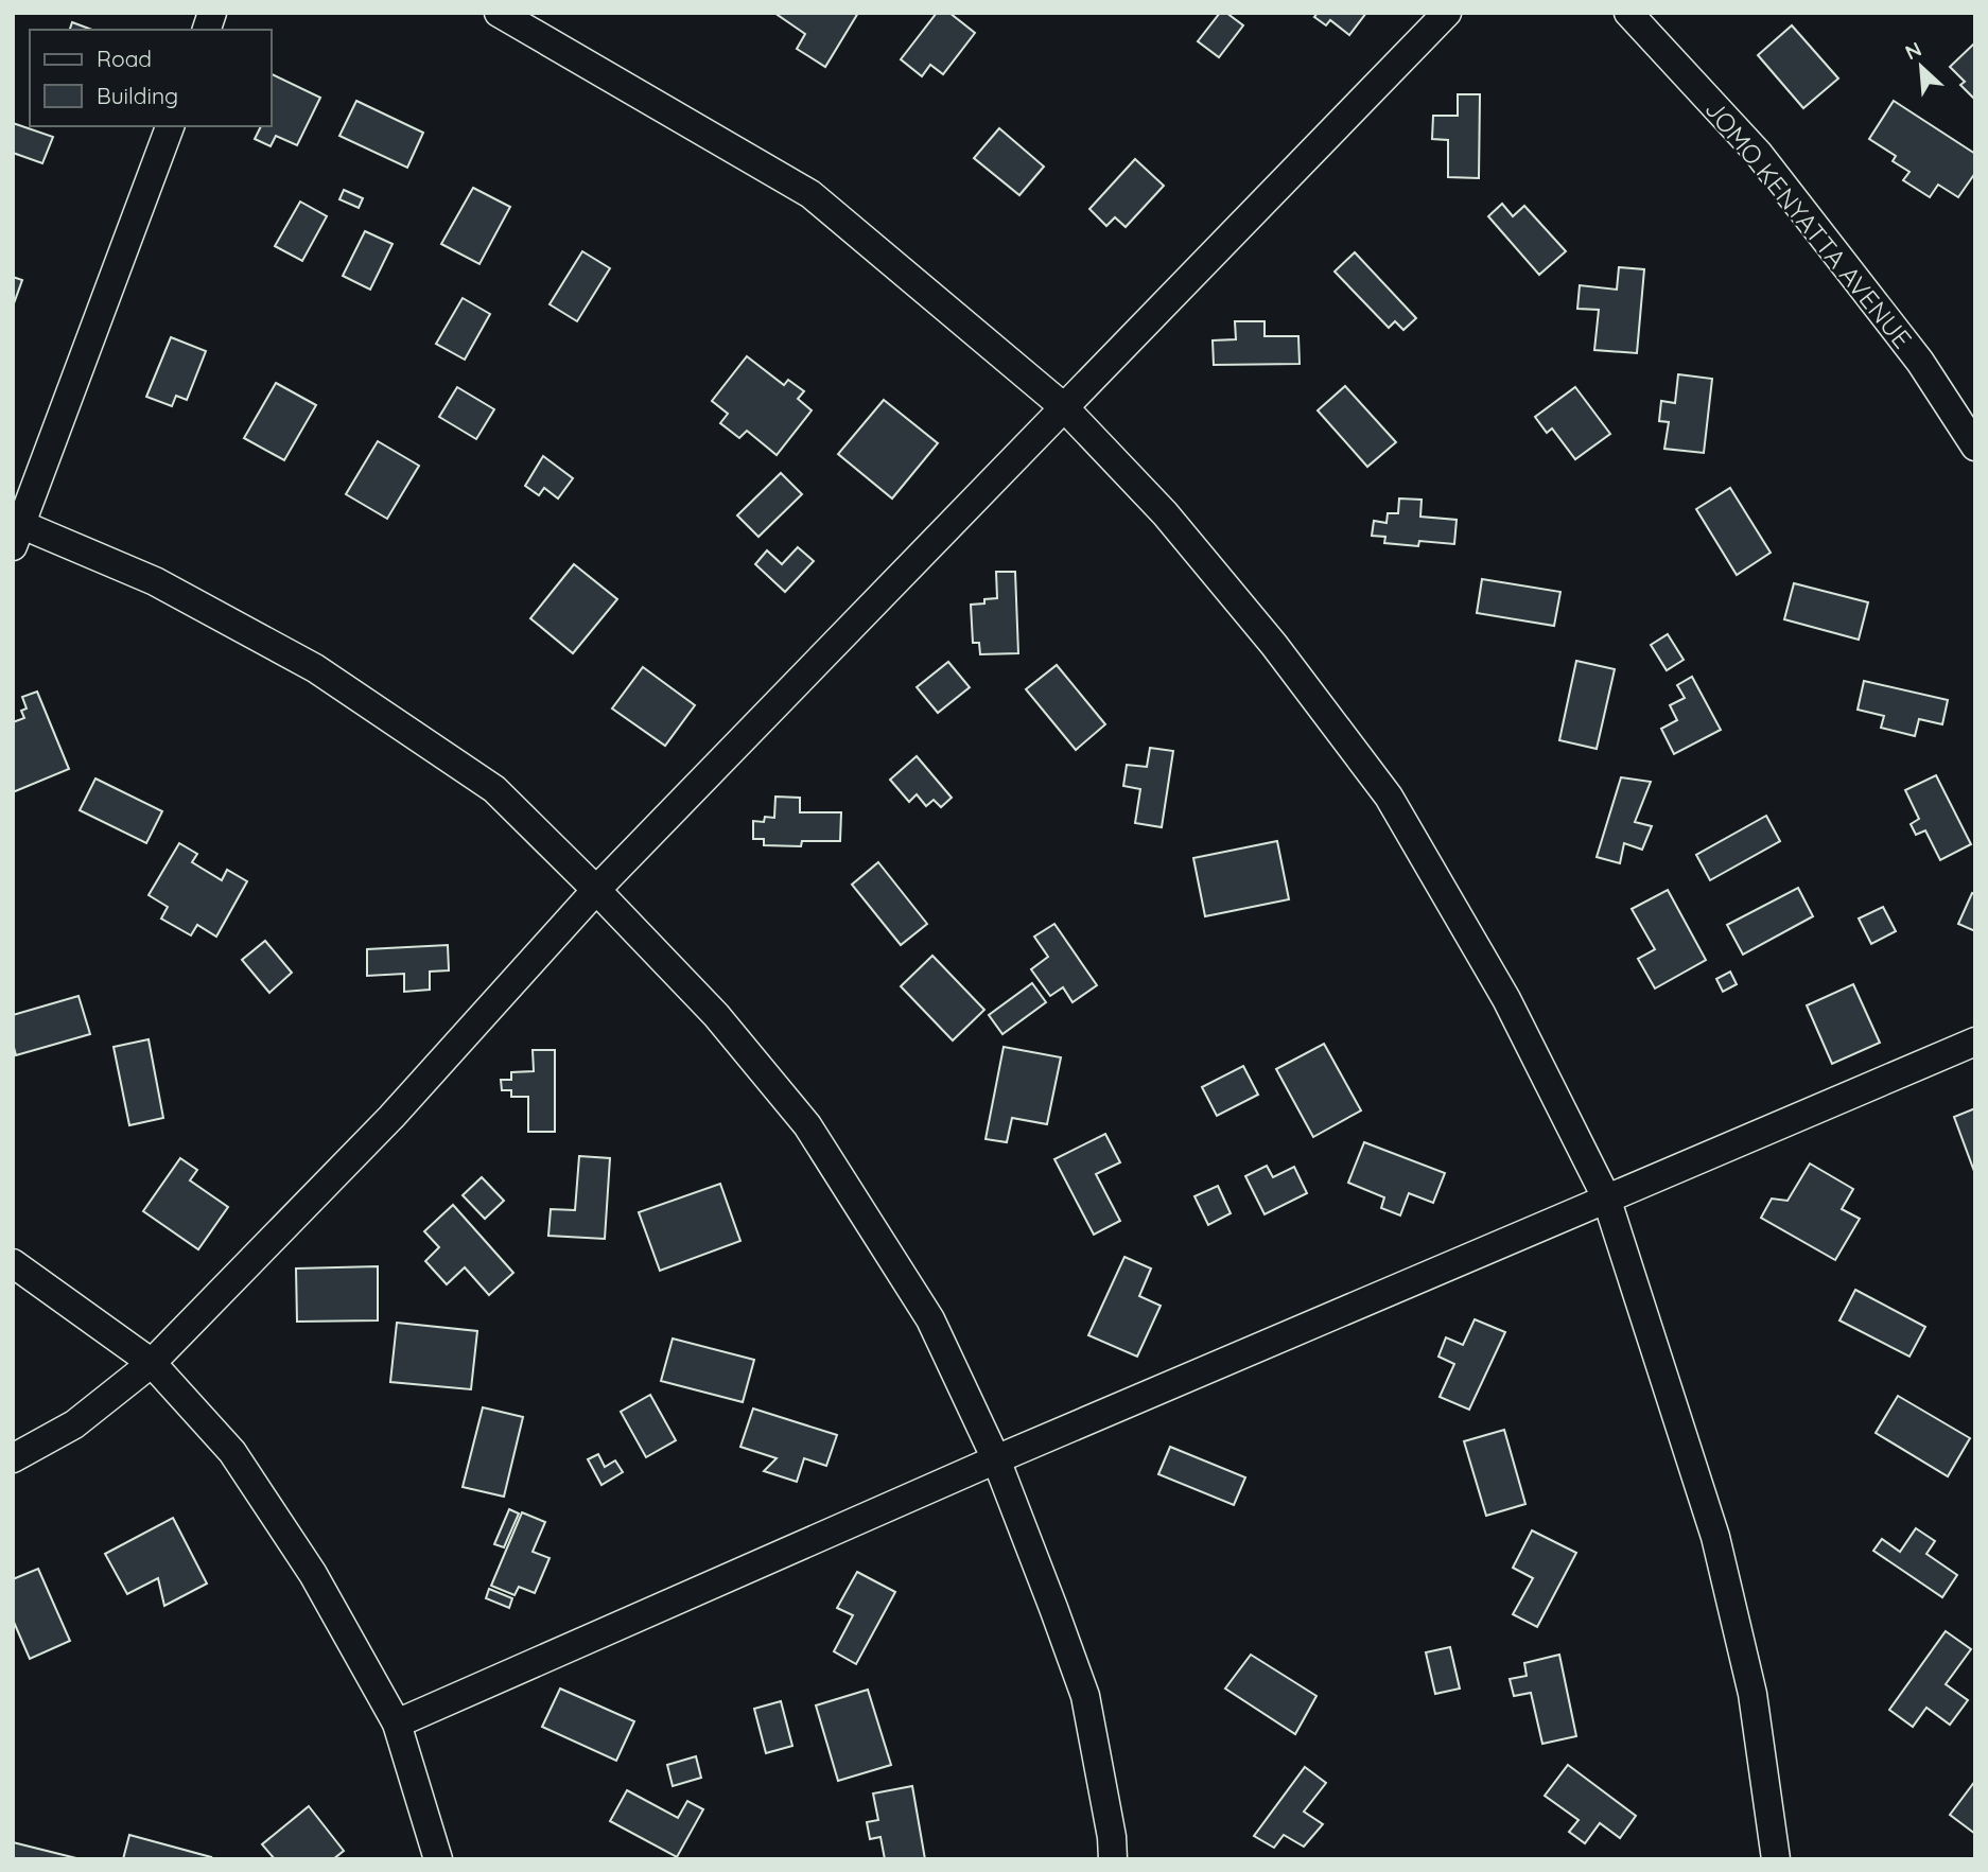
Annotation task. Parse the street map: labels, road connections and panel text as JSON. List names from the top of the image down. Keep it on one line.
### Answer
{"streets":{"street":["JOMO KENYATTA AVENUE"]},"legend":["Road","Building"],"north":"top left"}
